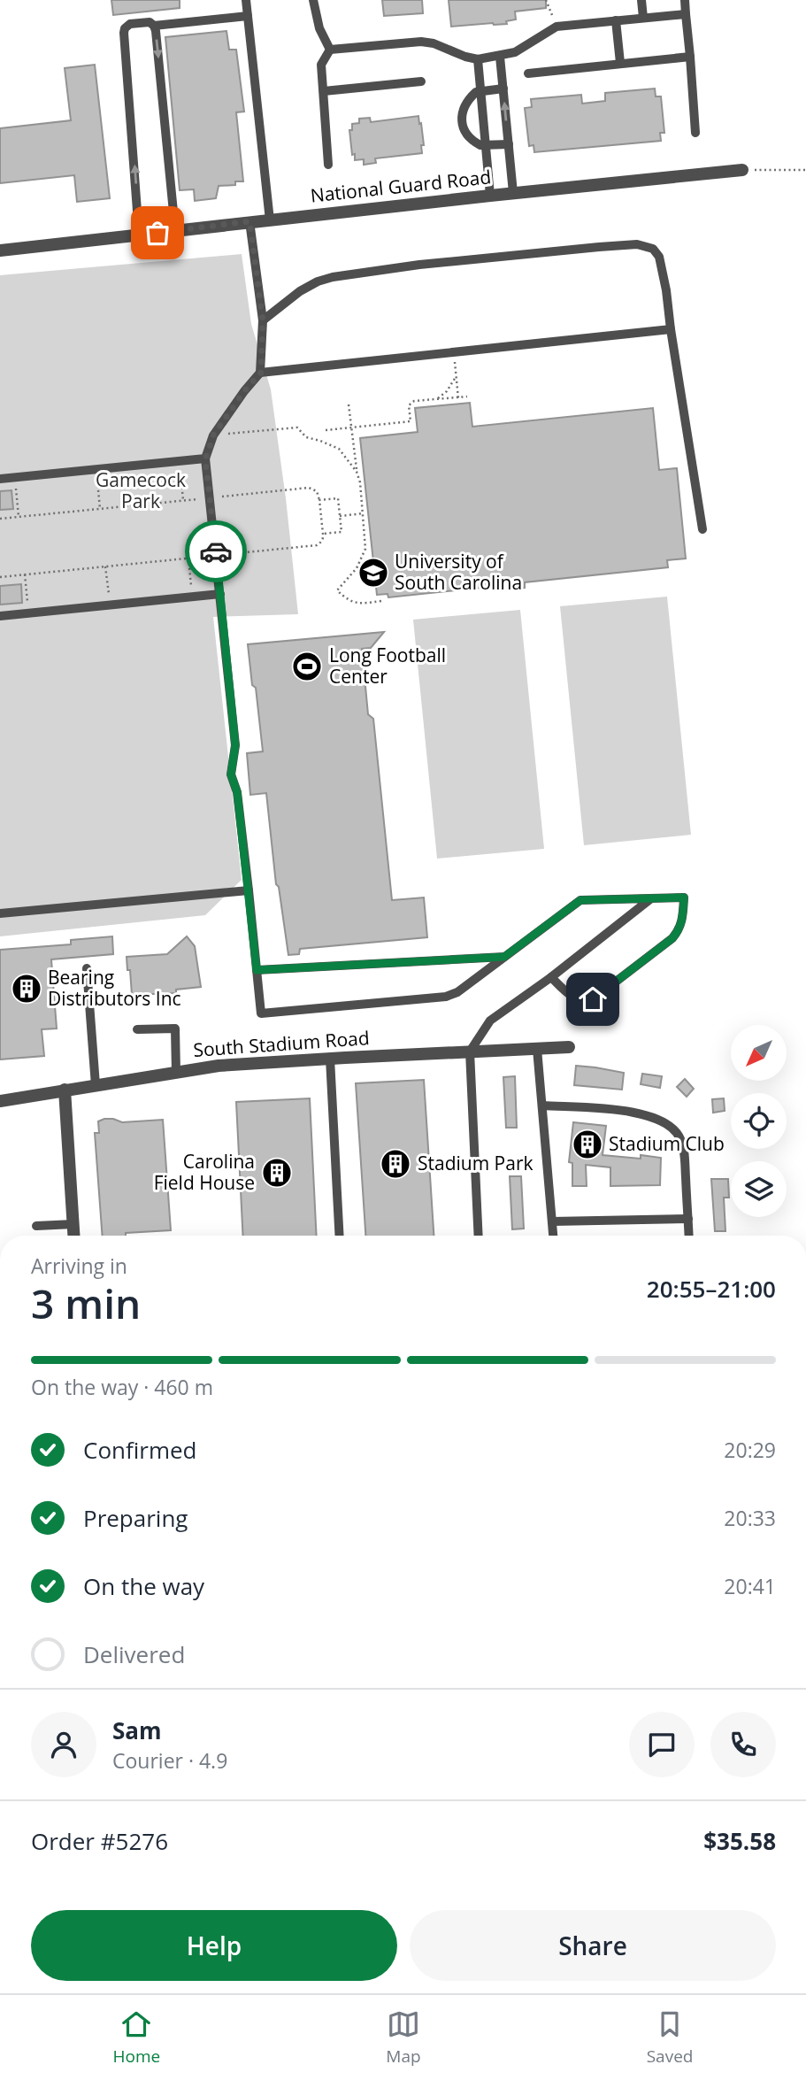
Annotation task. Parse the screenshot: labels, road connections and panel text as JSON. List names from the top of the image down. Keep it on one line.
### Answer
{"streets":{"street":["National Guard Road","South Stadium Road"]},"parks":["Gamecock Park"],"places":{"school or university":["University of South Carolina"],"sports":["Long Football Center"],"building":["Bearing Distributors Inc","Stadium Club","Stadium Park","Carolina Field House"]},"north":"bottom left","page":{"heading":["3 min","Arriving in","20:55–21:00"],"panel":["Sam","Courier · 4.9","Order #5276","$35.58"],"bar":"On the way · 460 m","list":[["Confirmed","20:29"],["Preparing","20:33"],["On the way","20:41"],"Delivered"],"buttons":["Help","Share"],"tabs":["Home","Map","Saved"]}}
